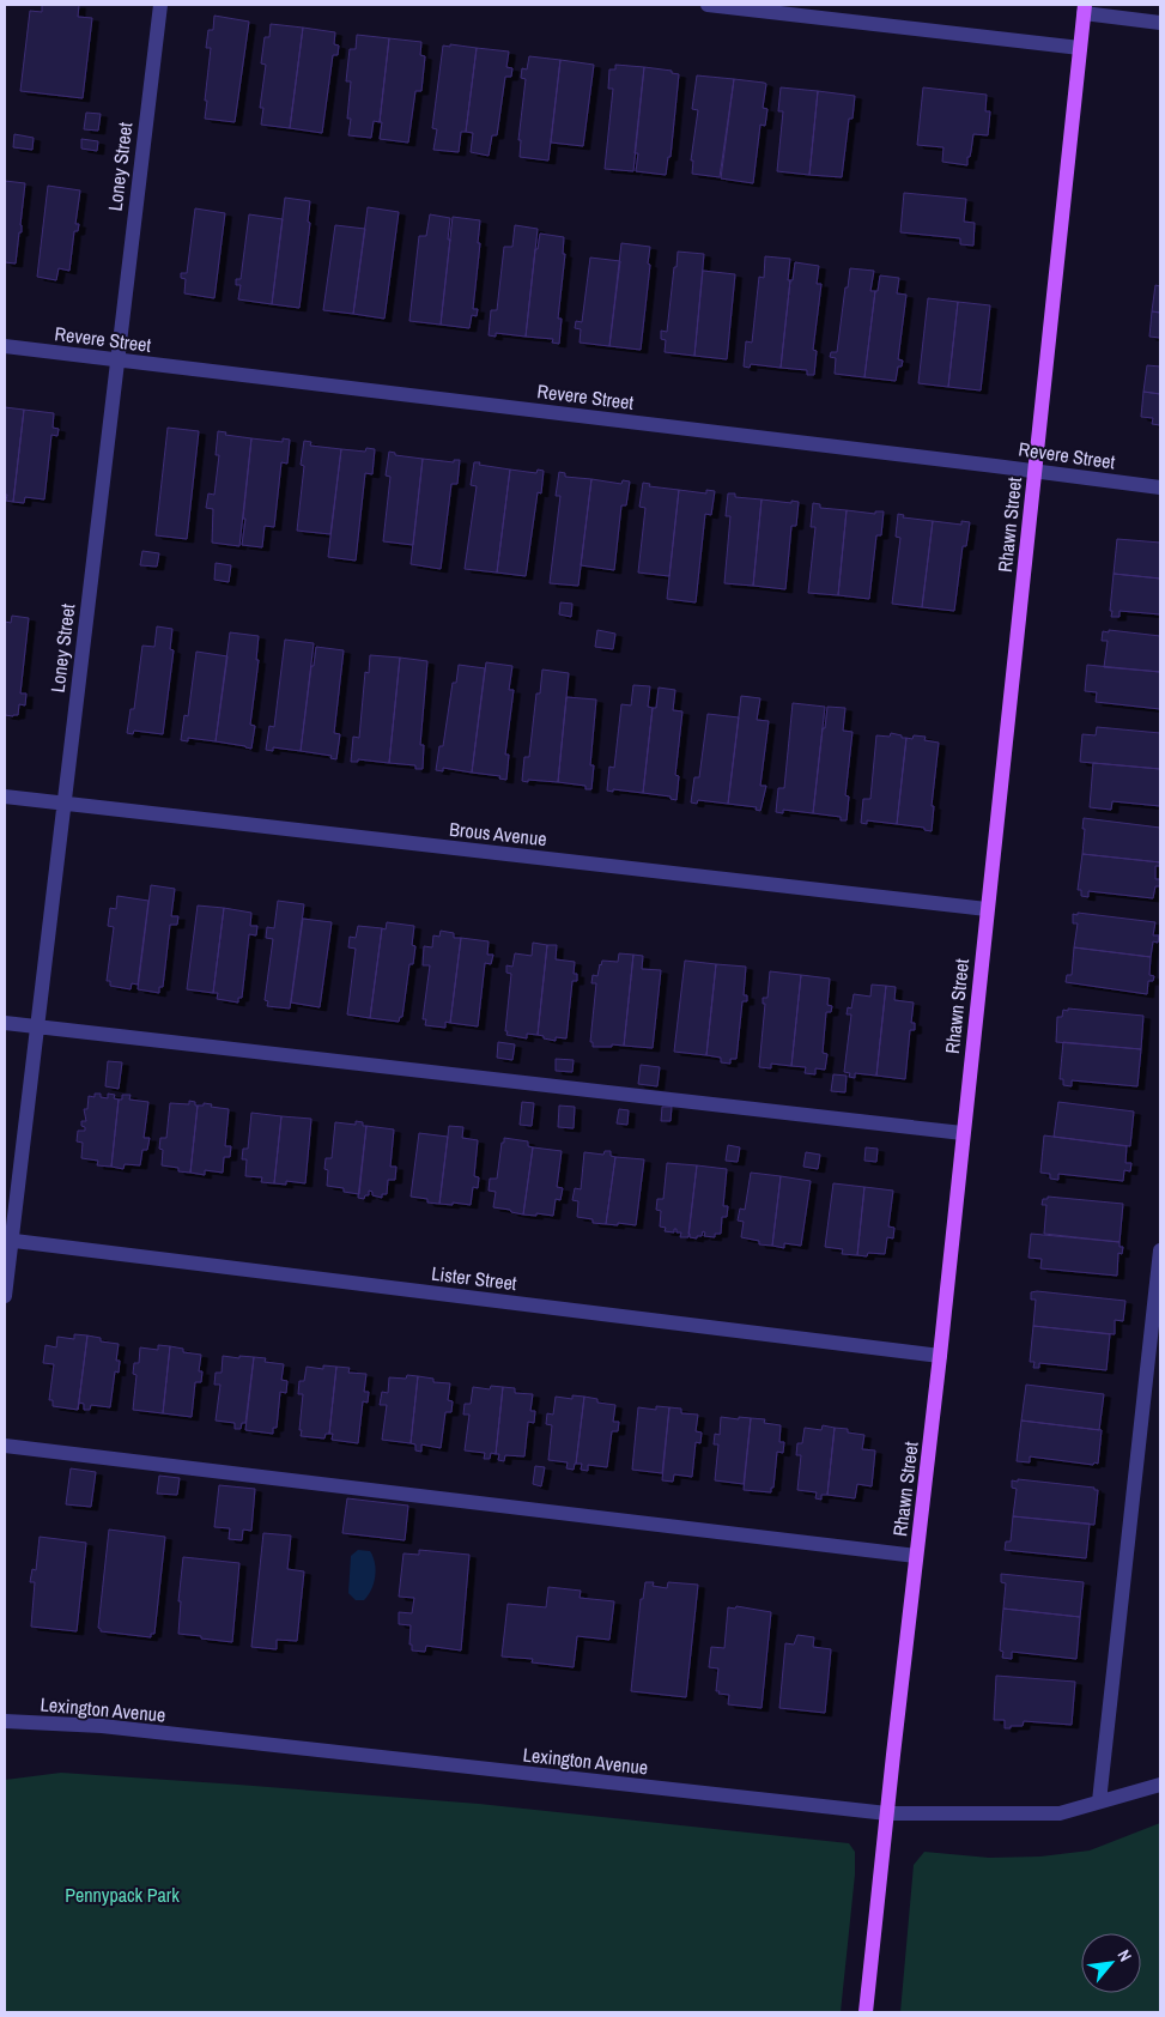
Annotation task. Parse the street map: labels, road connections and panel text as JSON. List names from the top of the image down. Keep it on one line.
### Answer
{"streets":{"main road":["Rhawn Street"],"street":["Loney Street","Revere Street","Brous Avenue","Lister Street","Lexington Avenue"]},"crossings":[["Loney Street","Revere Street"],["Loney Street","Brous Avenue"],["Loney Street","Lister Street"],["Revere Street","Rhawn Street"],["Rhawn Street","Brous Avenue"],["Rhawn Street","Lister Street"],["Rhawn Street","Lexington Avenue"]],"parks":["Pennypack Park"],"north":"top right"}
